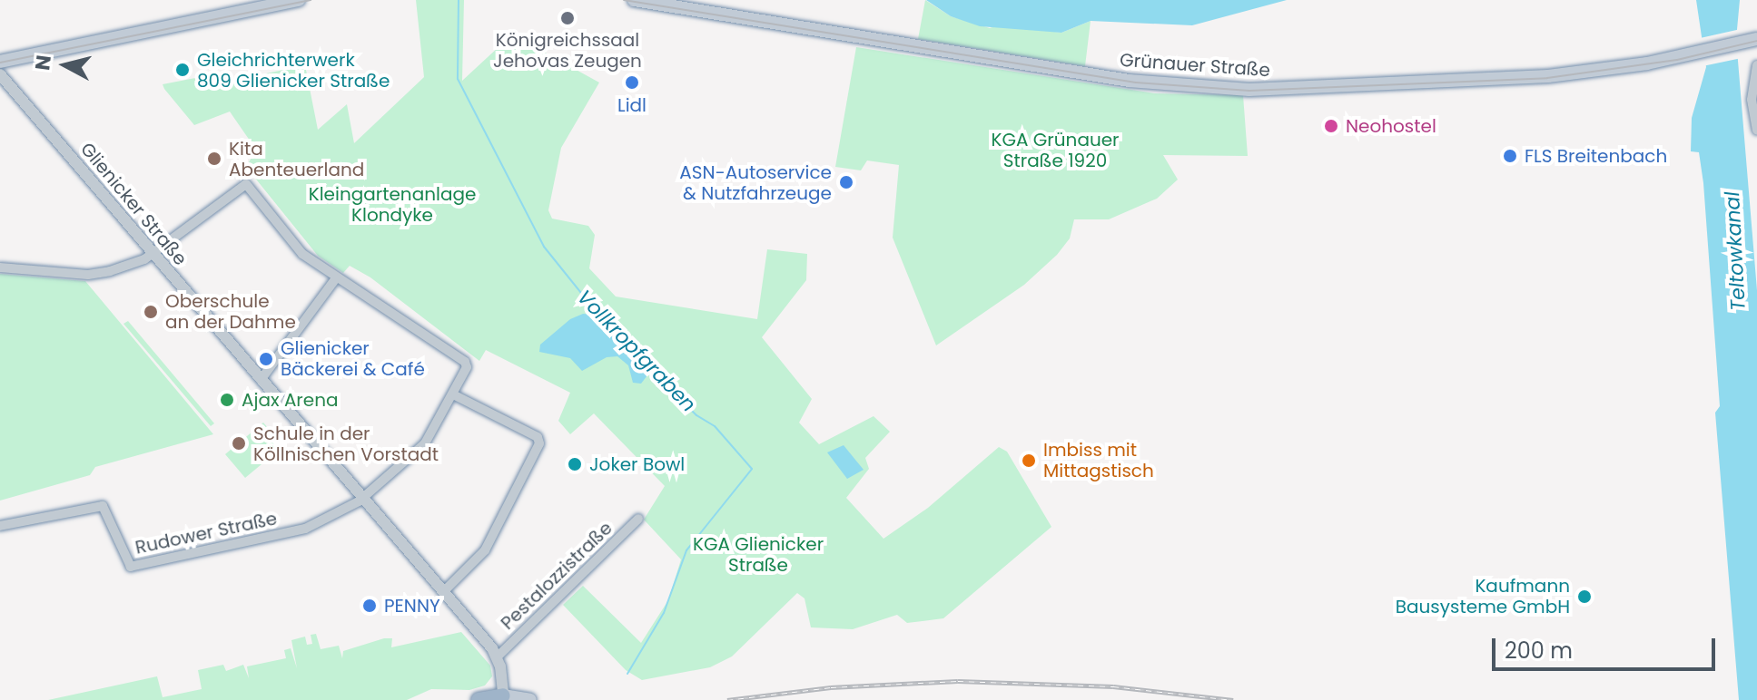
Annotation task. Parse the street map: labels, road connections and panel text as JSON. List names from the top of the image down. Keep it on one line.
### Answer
{"streets":{"main road":["Grünauer Straße"],"street":["Glienicker Straße","Rudower Straße","Pestalozzistraße"]},"crossings":[["Glienicker Straße","Rudower Straße"],["Glienicker Straße","Pestalozzistraße"]],"water":["Teltowkanal","Vollkropfgraben"],"parks":["KGA Grünauer Straße 1920","Kleingartenanlage Klondyke","KGA Glienicker Straße"],"places":["Königreichssaal Jehovas Zeugen","Gleichrichterwerk 809 Glienicker Straße","Lidl","Neohostel","FLS Breitenbach","Kita Abenteuerland","ASN-Autoservice & Nutzfahrzeuge","Oberschule an der Dahme","Glienicker Bäckerei & Café","Ajax Arena","Schule in der Köllnischen Vorstadt","Imbiss mit Mittagstisch","Joker Bowl","Kaufmann Bausysteme GmbH","PENNY"],"scale_bar":"200 m","north":"left"}
